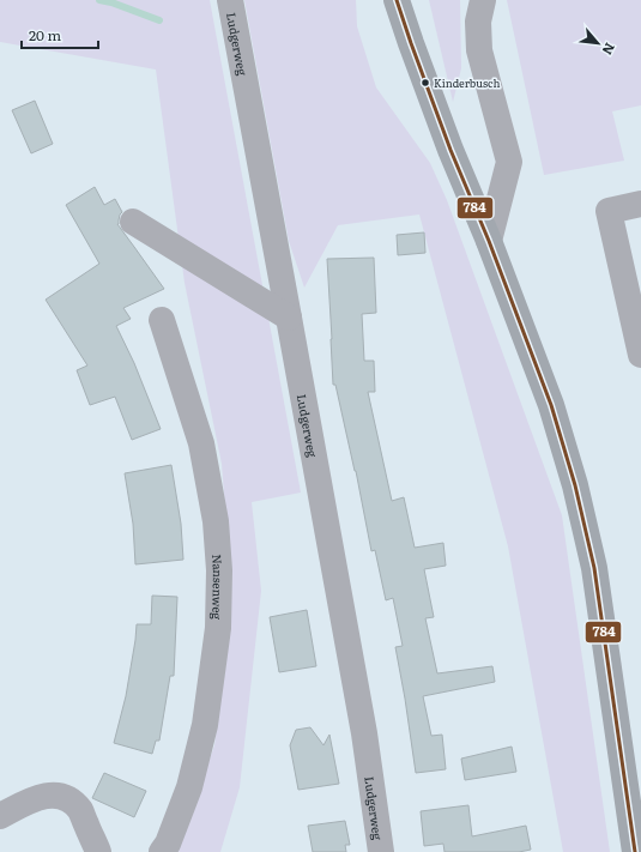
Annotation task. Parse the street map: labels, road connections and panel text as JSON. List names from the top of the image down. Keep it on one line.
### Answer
{"streets":{"street":["Ludgerweg","Nansenweg"]},"places":["Kinderbusch"],"lines":["transit line 784"],"scale_bar":"20 m","north":"bottom right"}
